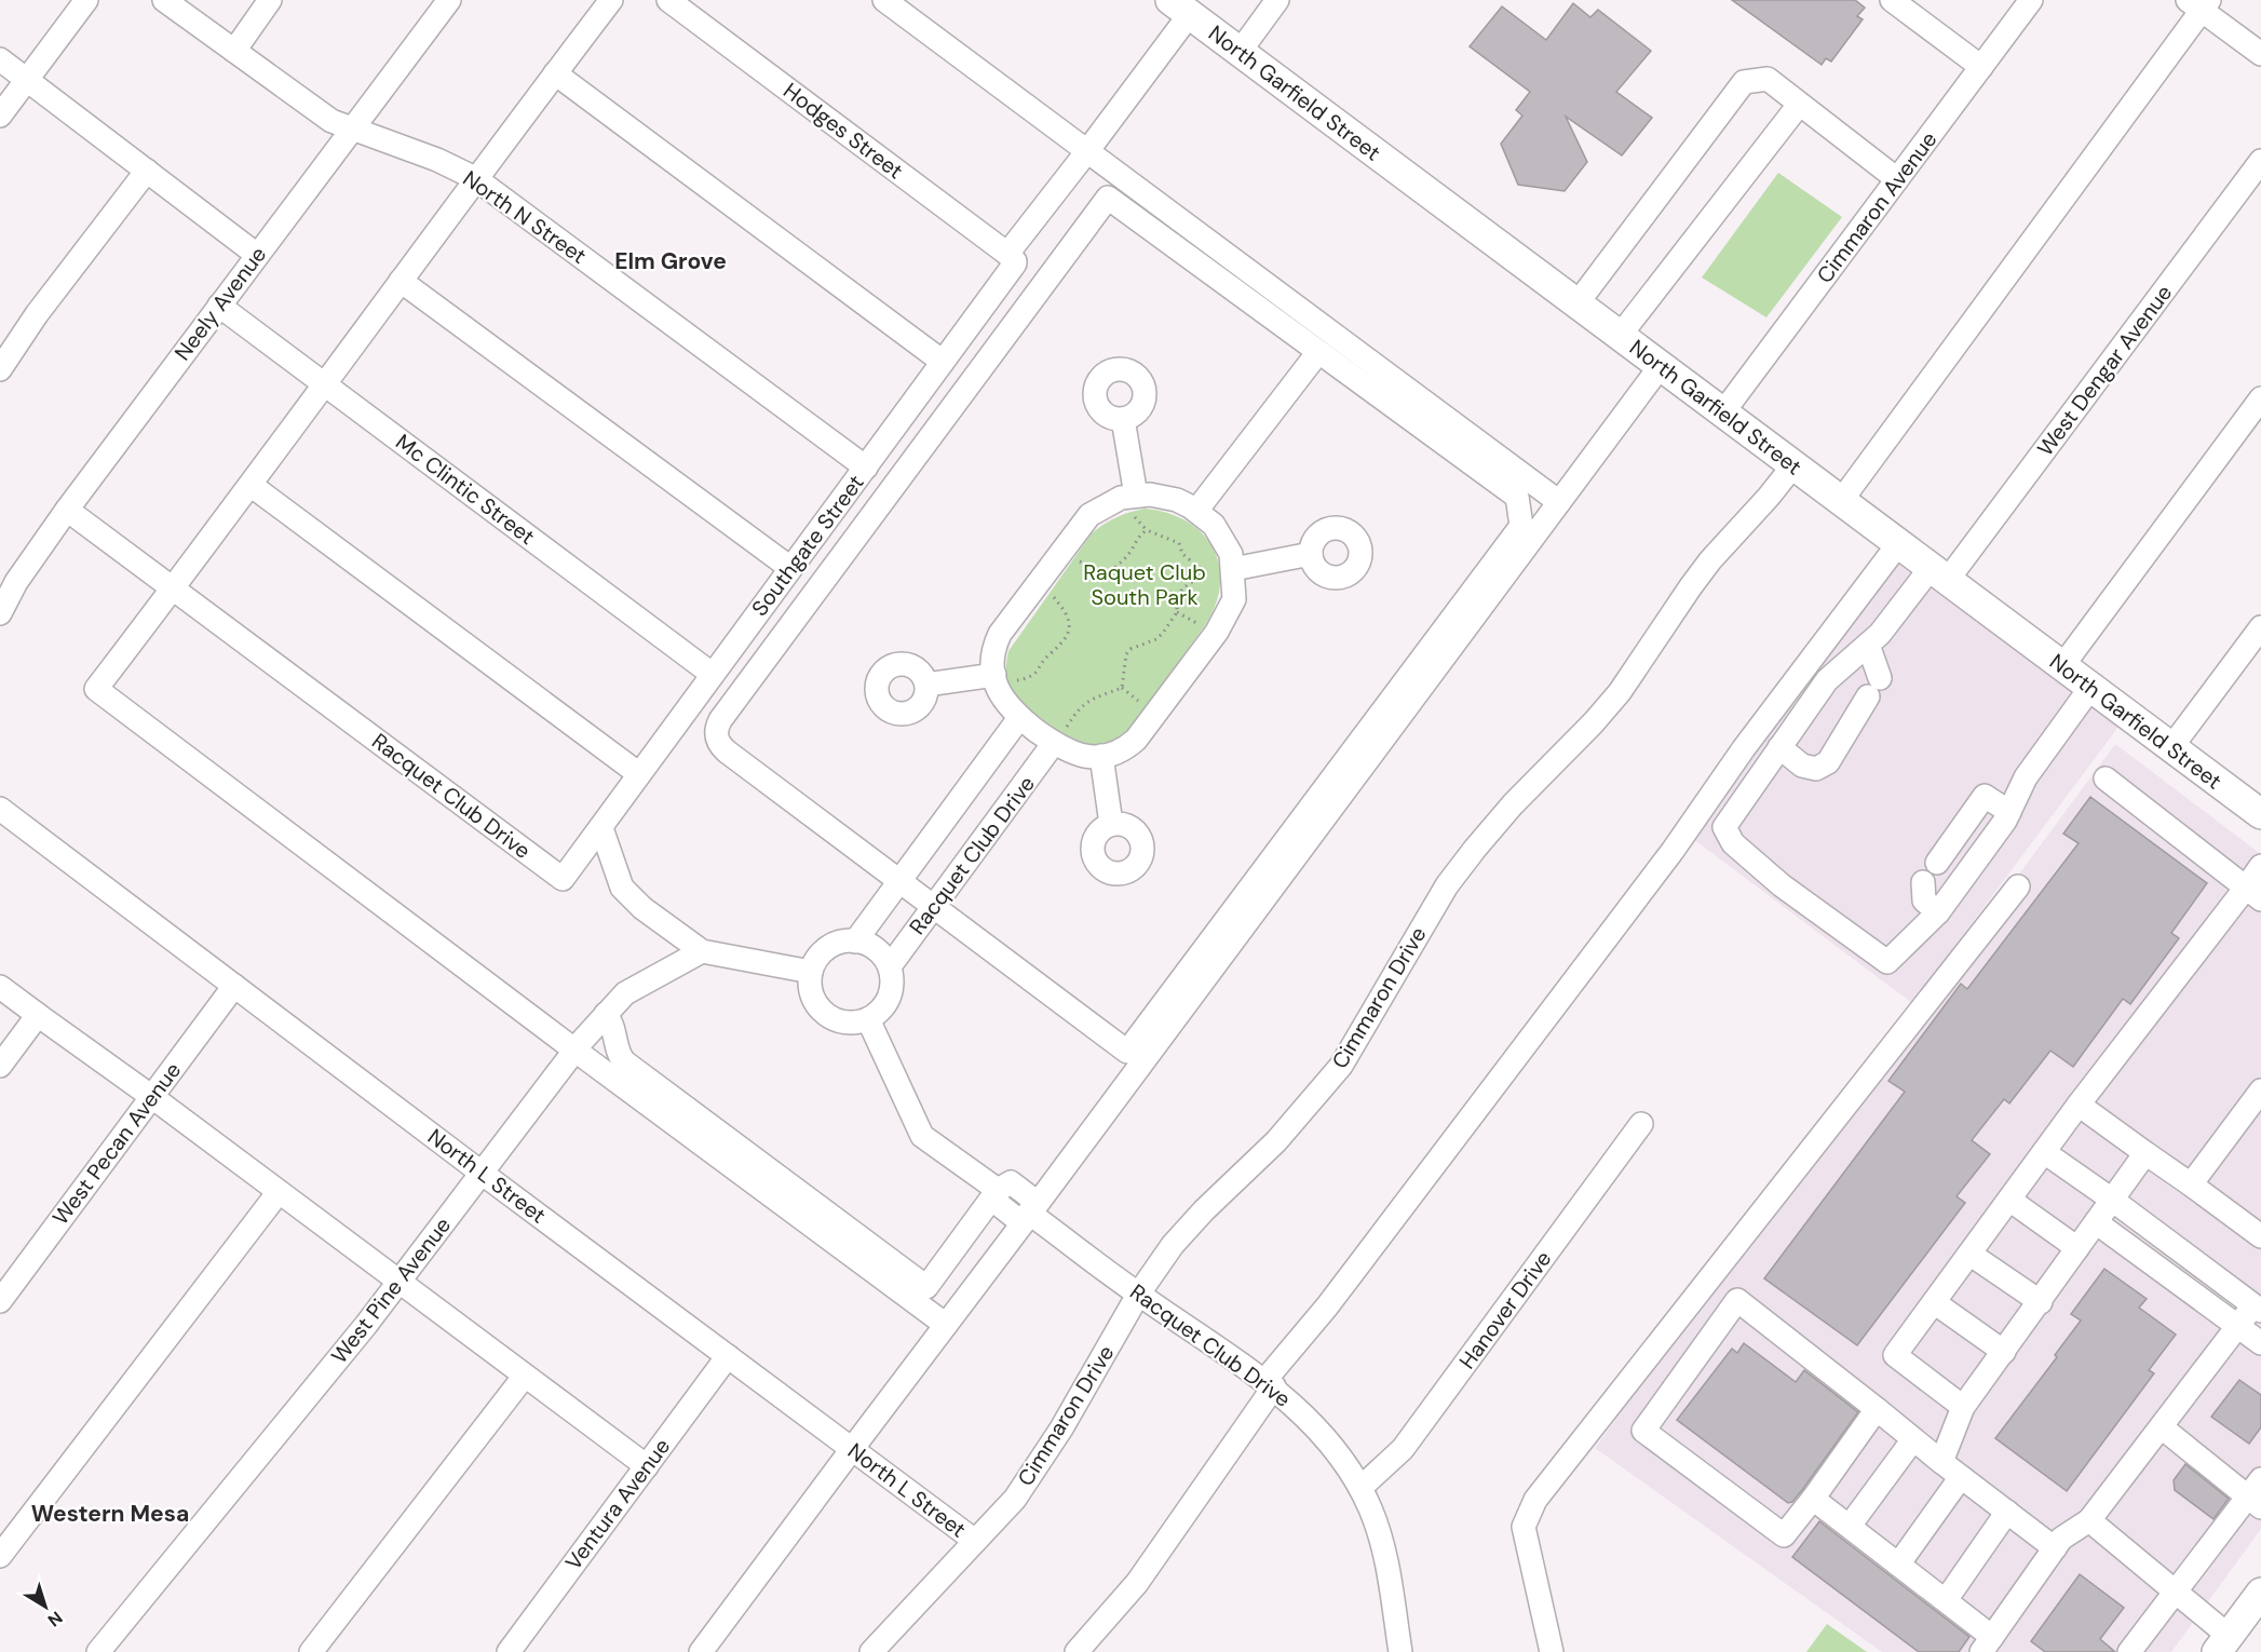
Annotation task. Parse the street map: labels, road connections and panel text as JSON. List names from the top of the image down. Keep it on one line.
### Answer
{"streets":{"main road":["North Garfield Street"],"street":["Hodges Street","Cimmaron Avenue","North N Street","Neely Avenue","West Dengar Avenue","Mc Clintic Street","Southgate Street","Racquet Club Drive","Cimmaron Drive","West Pecan Avenue","North L Street","West Pine Avenue","Hanover Drive","Ventura Avenue"]},"crossings":[["North Garfield Street","Cimmaron Avenue"],["North Garfield Street","West Dengar Avenue"],["North Garfield Street","Southgate Street"],["North Garfield Street","Cimmaron Drive"],["Hodges Street","Southgate Street"],["North N Street","Neely Avenue"],["North N Street","Southgate Street"],["Neely Avenue","Mc Clintic Street"],["Neely Avenue","Racquet Club Drive"],["Mc Clintic Street","Southgate Street"],["Southgate Street","Racquet Club Drive"],["Racquet Club Drive","Cimmaron Drive"],["Racquet Club Drive","Hanover Drive"],["Cimmaron Drive","North L Street"],["West Pecan Avenue","North L Street"],["North L Street","West Pine Avenue"],["North L Street","Ventura Avenue"]],"districts":["Elm Grove","Western Mesa"],"parks":["Raquet Club South Park"],"north":"bottom right"}
